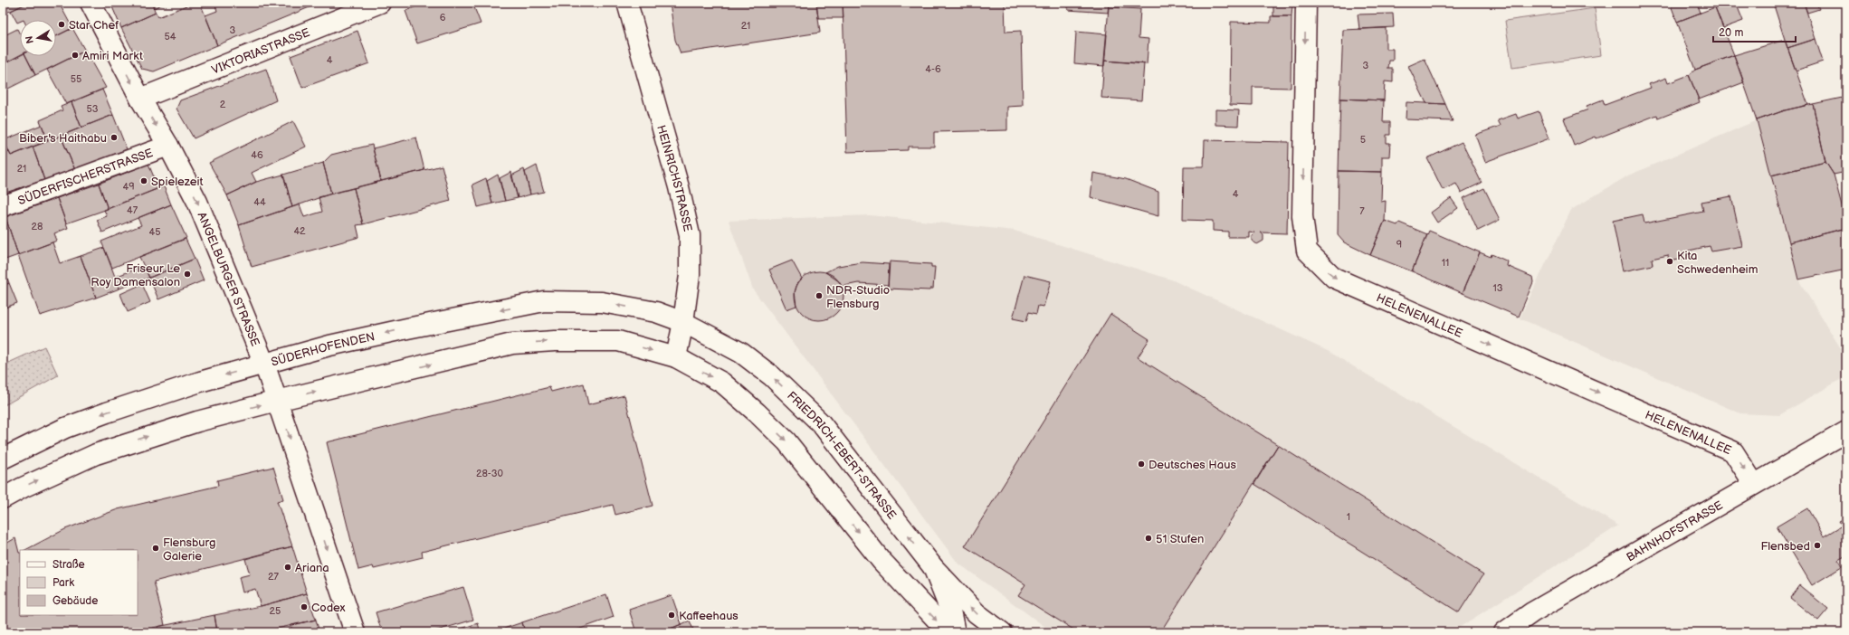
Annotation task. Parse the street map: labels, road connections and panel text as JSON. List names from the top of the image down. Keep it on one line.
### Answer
{"streets":{"main road":["VIKTORIASTRASSE","SÜDERFISCHERSTRASSE","HEINRICHSTRASSE","ANGELBURGER STRASSE","HELENENALLEE","SÜDERHOFENDEN","FRIEDRICH-EBERT-STRASSE","BAHNHOFSTRASSE"]},"crossings":[["VIKTORIASTRASSE","ANGELBURGER STRASSE"],["SÜDERFISCHERSTRASSE","ANGELBURGER STRASSE"],["HEINRICHSTRASSE","FRIEDRICH-EBERT-STRASSE"],["ANGELBURGER STRASSE","SÜDERHOFENDEN"],["HELENENALLEE","BAHNHOFSTRASSE"],["SÜDERHOFENDEN","FRIEDRICH-EBERT-STRASSE"]],"one_way":["ANGELBURGER STRASSE","HELENENALLEE"],"places":["Star Chef","Amiri Markt","Biber's Haithabu","Spielezeit","Kita Schwedenheim","Friseur Le Roy Damensalon","NDR-Studio Flensburg","Deutsches Haus","51 Stufen","Flensbed","Flensburg Galerie","Ariana","Codex","Kaffeehaus"],"house_numbers":["6","21","3","54","4","3","4-6","55","2","53","5","46","21","49","4","44","47","7","28","42","45","9","11","13","28-30","1","27","25"],"legend":["Straße","Park","Gebäude"],"scale_bar":"20 m","north":"left"}
